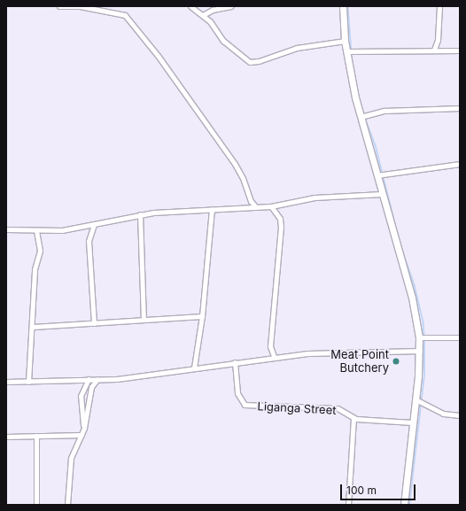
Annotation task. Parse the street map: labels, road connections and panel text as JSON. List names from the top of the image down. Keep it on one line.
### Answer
{"streets":{"street":["Liganga Street"]},"places":["Meat Point Butchery"],"scale_bar":"100 m"}
